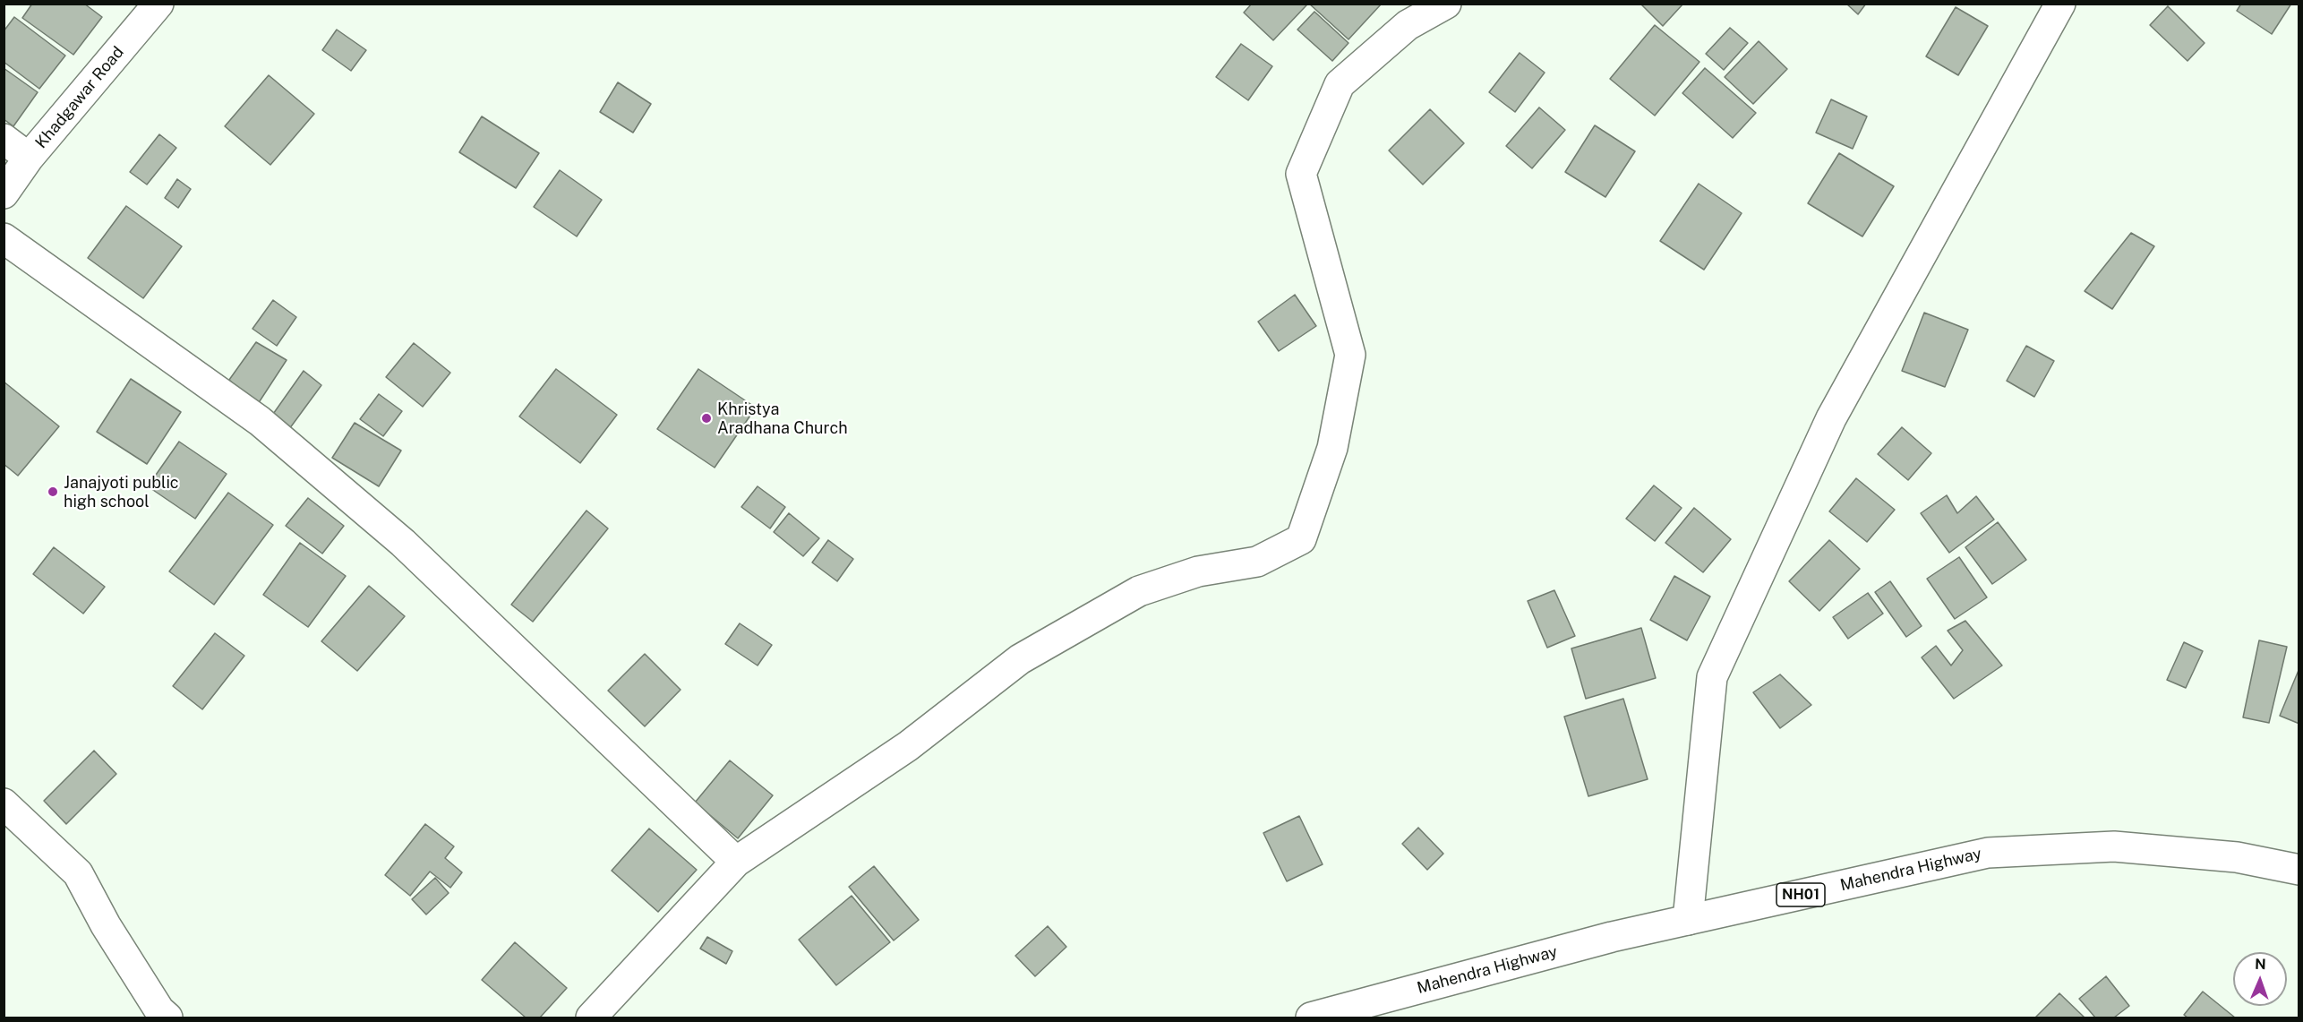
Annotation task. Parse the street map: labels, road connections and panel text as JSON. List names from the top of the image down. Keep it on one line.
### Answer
{"streets":{"main road":["Khadgawar Road","Mahendra Highway","NH01"]},"places":["Khristya Aradhana Church","Janajyoti public high school"],"north":"top"}
